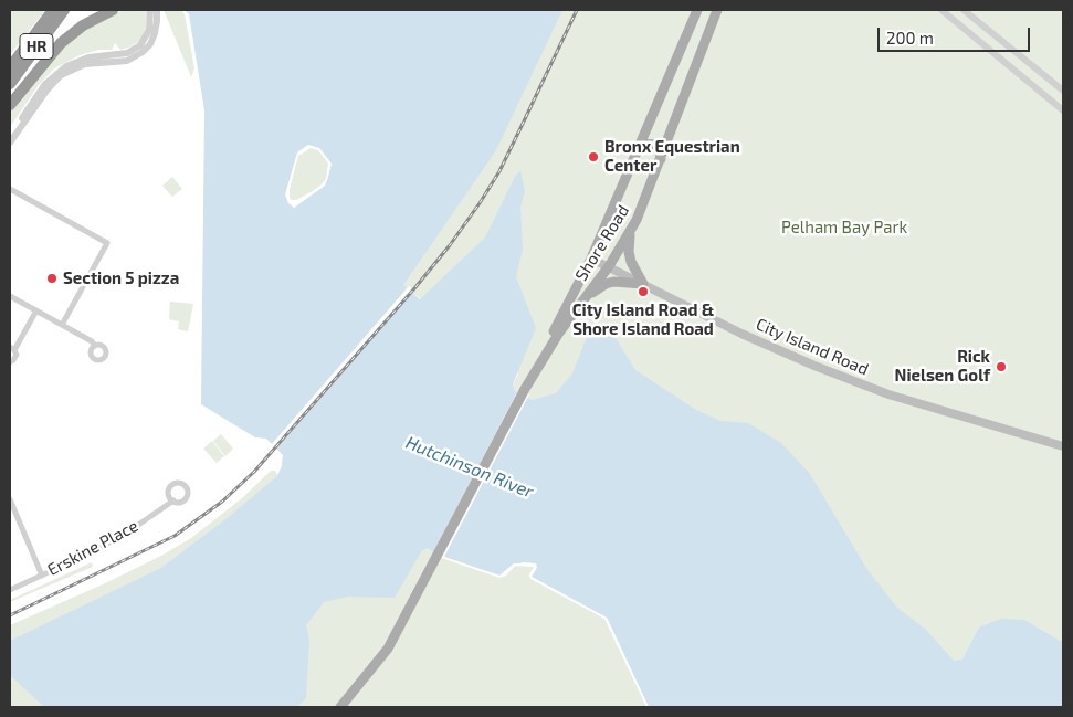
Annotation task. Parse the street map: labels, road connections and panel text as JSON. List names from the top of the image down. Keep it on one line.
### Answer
{"streets":{"highway":["HR"],"main road":["Shore Road","City Island Road"],"street":["Erskine Place"]},"crossings":[["Shore Road","City Island Road"]],"water":["Hutchinson River"],"parks":["Pelham Bay Park"],"places":["Bronx Equestrian Center","Section 5 pizza","City Island Road & Shore Island Road","Rick Nielsen Golf"],"scale_bar":"200 m"}
